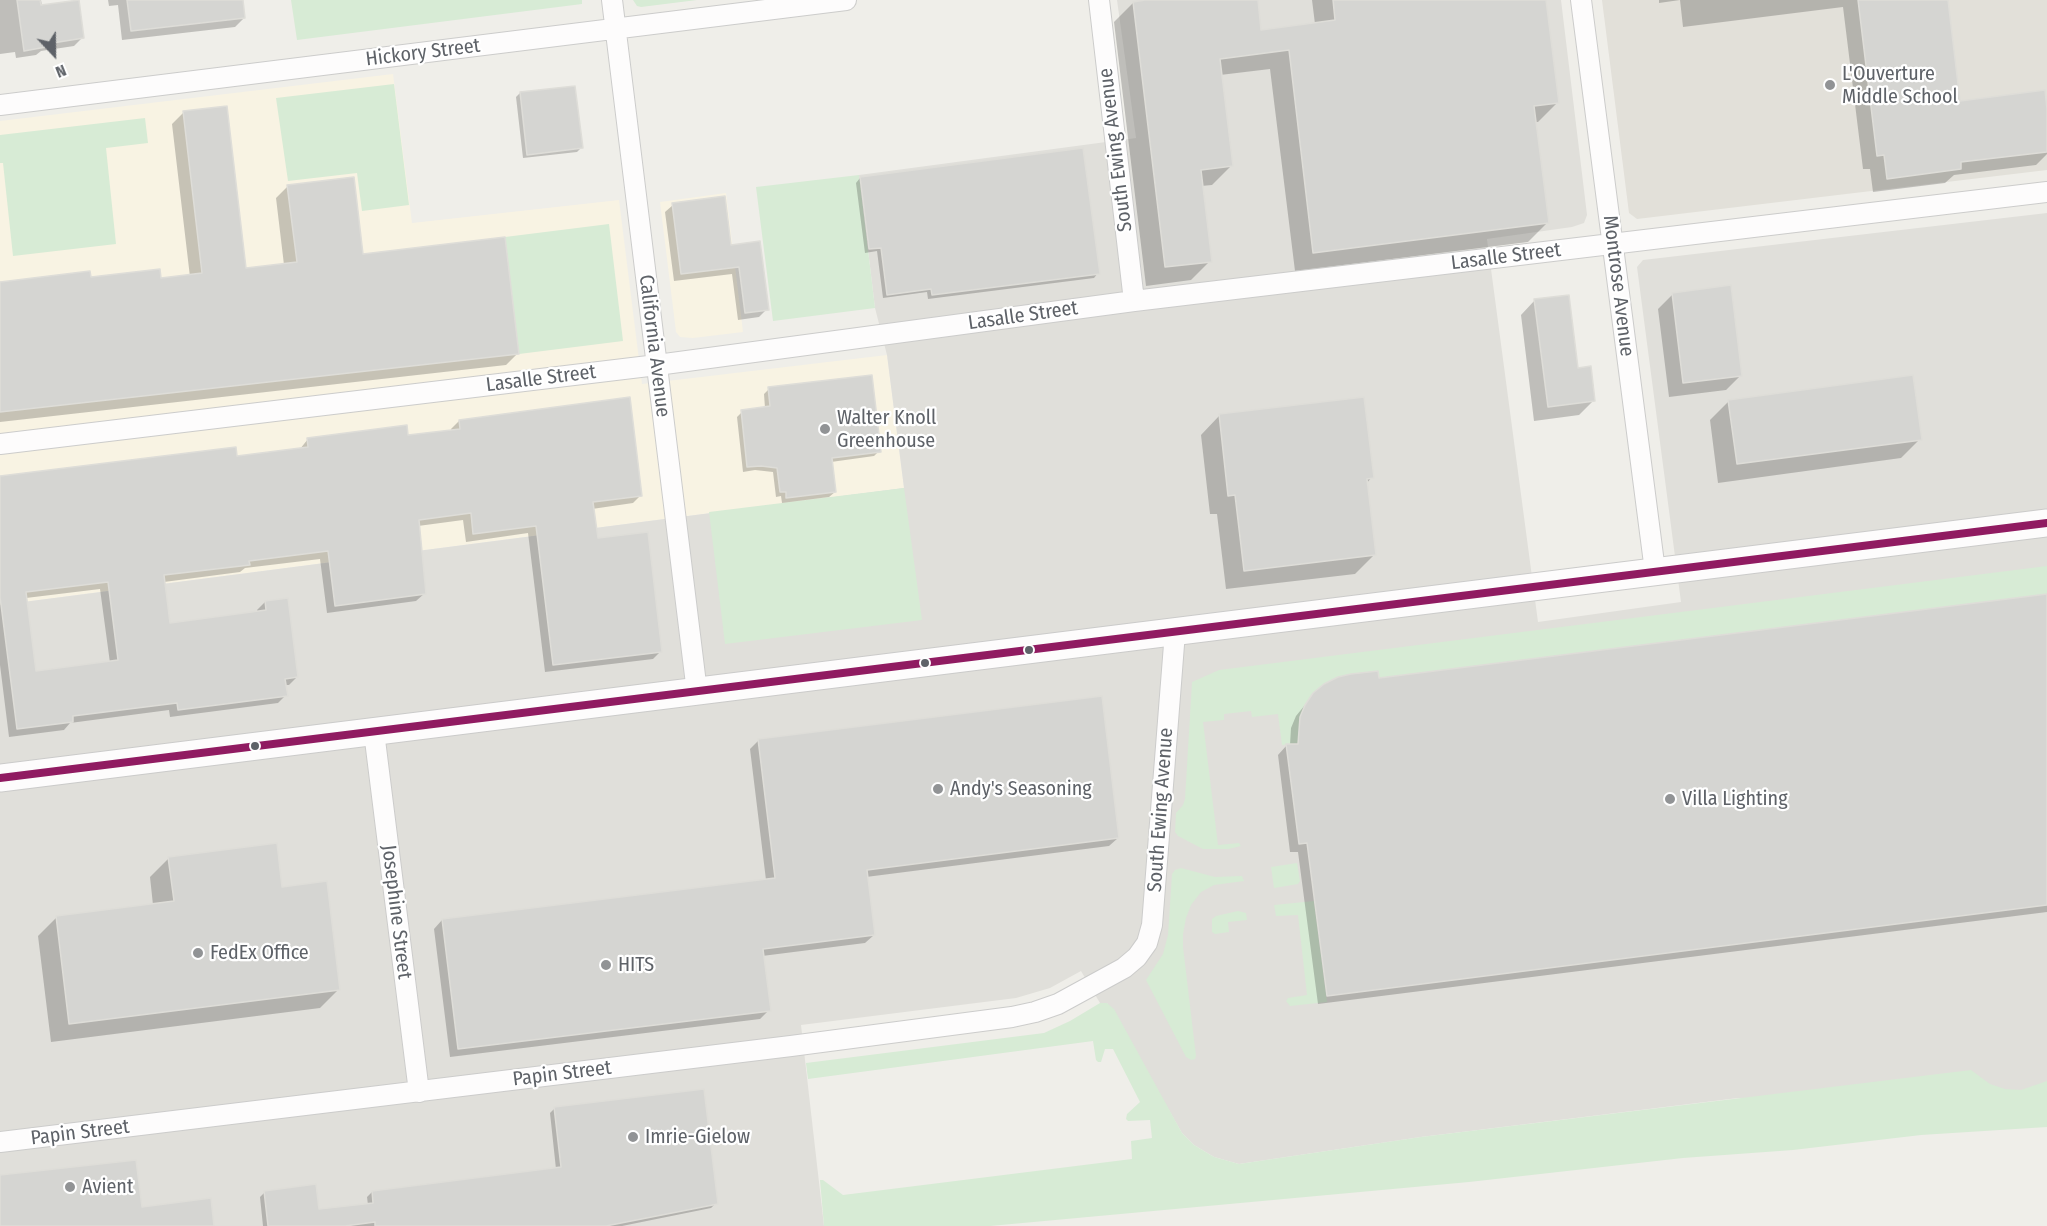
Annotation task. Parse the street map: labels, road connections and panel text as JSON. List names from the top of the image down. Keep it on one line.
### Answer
{"streets":{"street":["Hickory Street","South Ewing Avenue","Lasalle Street","Montrose Avenue","California Avenue","Josephine Street","Papin Street"]},"crossings":[["Hickory Street","California Avenue"],["South Ewing Avenue","Lasalle Street"],["South Ewing Avenue","Papin Street"],["Lasalle Street","Montrose Avenue"],["Lasalle Street","California Avenue"],["Josephine Street","Papin Street"]],"places":["L'Ouverture Middle School","Walter Knoll Greenhouse","Andy's Seasoning","Villa Lighting","FedEx Office","HITS","Imrie-Gielow","Avient"],"north":"bottom"}
